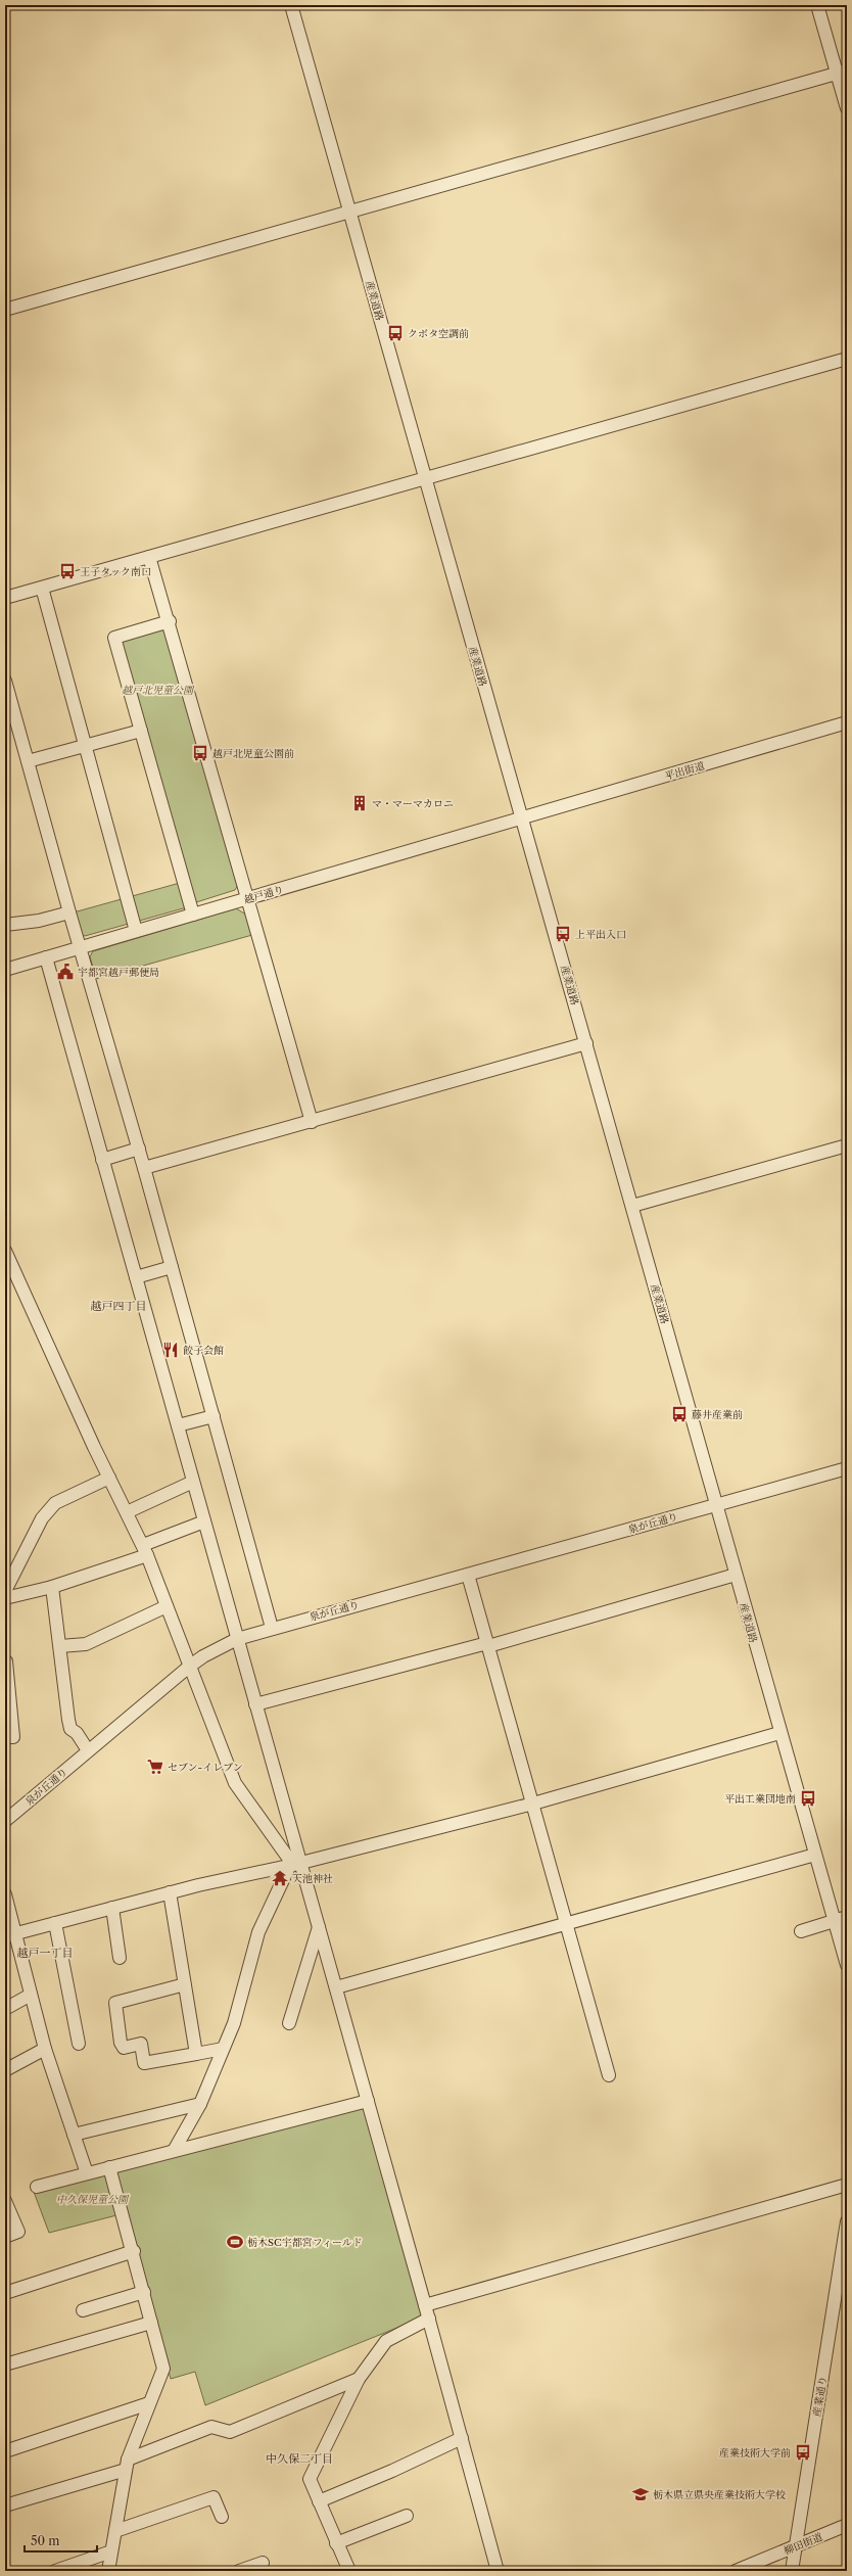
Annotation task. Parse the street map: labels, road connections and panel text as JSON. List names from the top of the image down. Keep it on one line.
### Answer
{"streets":{"street":["産業道路","平出街道","越戸通り","泉が丘通り","産業通り","柳田街道"]},"crossings":[["産業道路","平出街道"],["産業道路","越戸通り"],["産業道路","泉が丘通り"],["平出街道","越戸通り"],["産業通り","柳田街道"]],"districts":["越戸四丁目","越戸一丁目","中久保二丁目"],"parks":["越戸北児童公園","中久保児童公園"],"places":{"bus stop":["クボタ空調前","王子タック南口","越戸北児童公園前","上平出入口","藤井産業前","平出工業団地南","産業技術大学前"],"building":["マ・マーマカロニ"],"public building":["宇都宮越戸郵便局"],"restaurant":["餃子会館"],"supermarket":["セブン-イレブン"],"temple":["天池神社"],"sports":["栃木SC宇都宮フィールド"],"school or university":["栃木県立県央産業技術大学校"]},"scale_bar":"50 m"}
